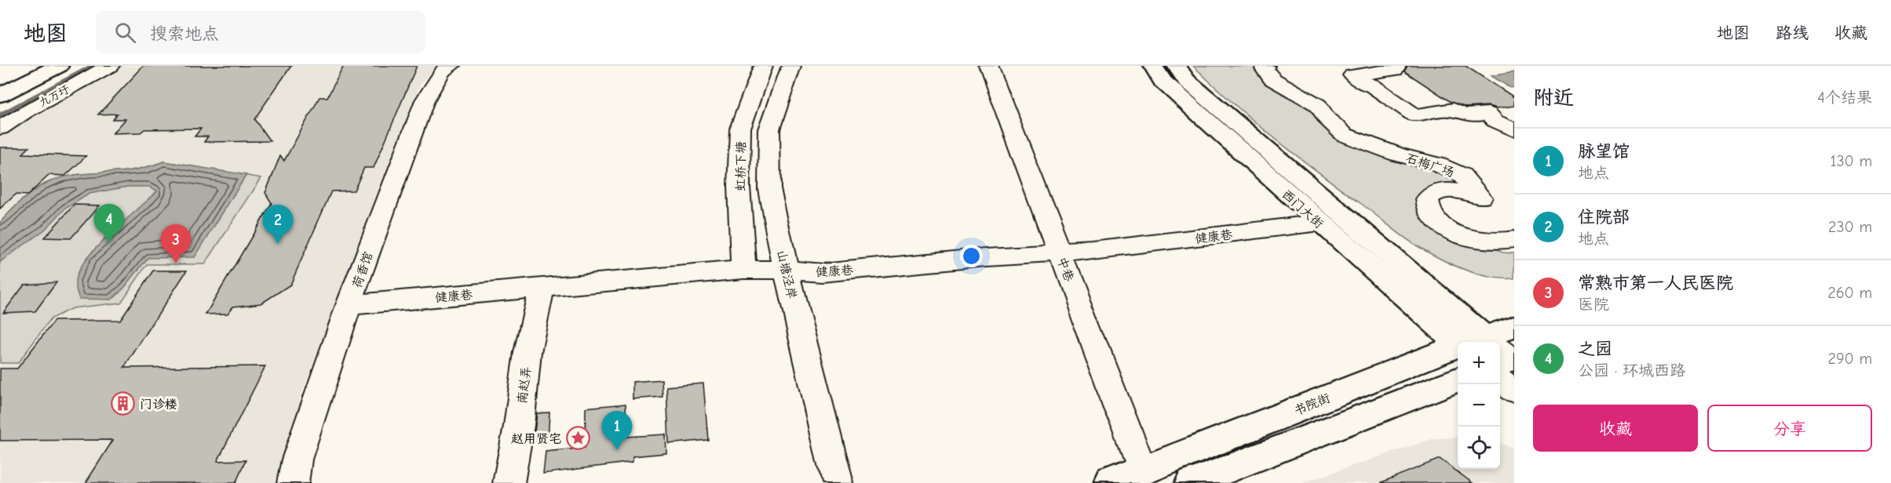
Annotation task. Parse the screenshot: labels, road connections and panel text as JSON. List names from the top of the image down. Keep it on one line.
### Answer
{"streets":{"main road":["西门大街","书院街"],"street":["九万圩","石梅广场","虹桥下塘","健康巷","中巷","荷香馆","山塘泾岸","南赵弄"]},"crossings":[["虹桥下塘","健康巷"],["西门大街","健康巷"],["健康巷","中巷"],["健康巷","荷香馆"],["健康巷","山塘泾岸"],["健康巷","南赵弄"],["中巷","书院街"]],"places":{"building":["门诊楼"],"place":["赵用贤宅"]},"page":{"header":"地图","search":"搜索地点","nav":["地图","路线","收藏"],"heading":["附近","4个结果"],"list":[{"mark":"1","name":"脉望馆","note":"地点","value":"130 m"},{"mark":"2","name":"住院部","note":"地点","value":"230 m"},{"mark":"3","name":"常熟市第一人民医院","note":"医院","value":"260 m"},{"mark":"4","name":"之园","note":"公园 · 环城西路","value":"290 m"}],"pins":["4","2","3","1"],"map_buttons":["+","−"],"buttons":["收藏","分享"]}}
